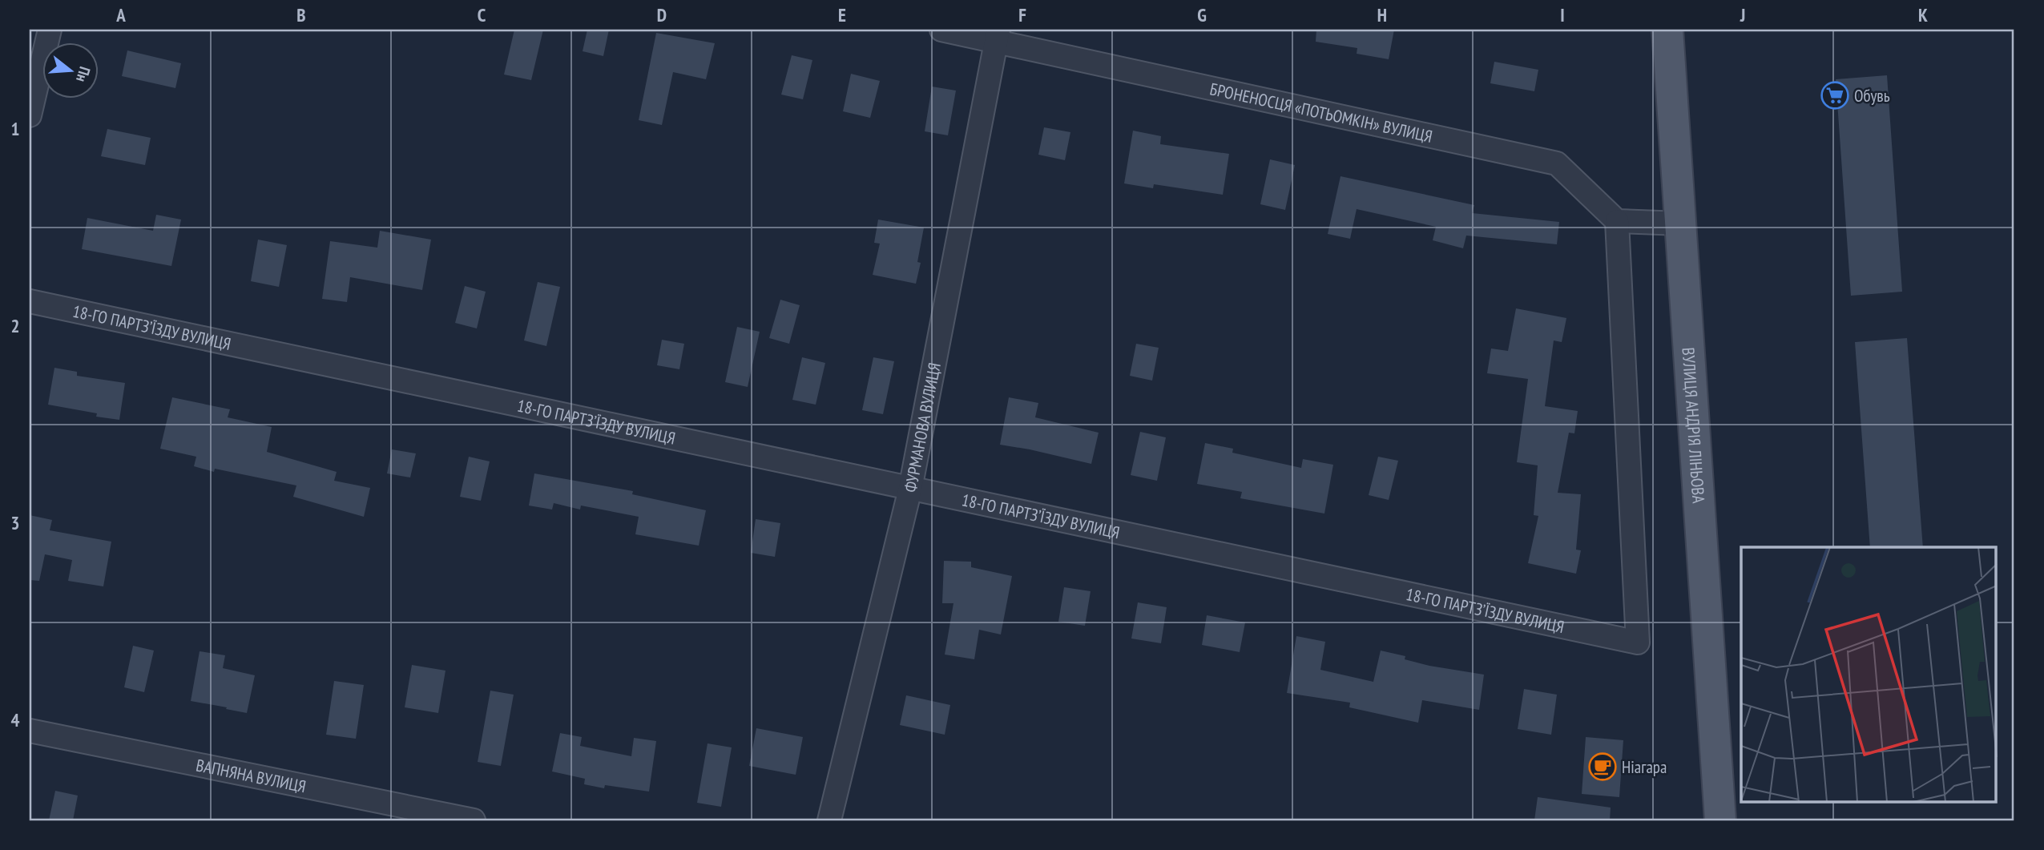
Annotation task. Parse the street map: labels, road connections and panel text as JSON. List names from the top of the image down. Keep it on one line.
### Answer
{"streets":{"main road":["ВУЛИЦЯ АНДРІЯ ЛІНЬОВА"],"street":["БРОНЕНОСЦЯ «ПОТЬОМКІН» ВУЛИЦЯ","18-ГО ПАРТЗ’ЇЗДУ ВУЛИЦЯ","ФУРМАНОВА ВУЛИЦЯ","ВАПНЯНА ВУЛИЦЯ"]},"crossings":[["БРОНЕНОСЦЯ «ПОТЬОМКІН» ВУЛИЦЯ","18-ГО ПАРТЗ’ЇЗДУ ВУЛИЦЯ"],["БРОНЕНОСЦЯ «ПОТЬОМКІН» ВУЛИЦЯ","ФУРМАНОВА ВУЛИЦЯ"],["18-ГО ПАРТЗ’ЇЗДУ ВУЛИЦЯ","ФУРМАНОВА ВУЛИЦЯ"]],"places":{"supermarket":["Обувь"],"cafe":["Ніагара"]},"north":"right","grid":{"columns":["A","B","C","D","E","F","G","H","I","J","K"],"rows":["1","2","3","4"]}}
